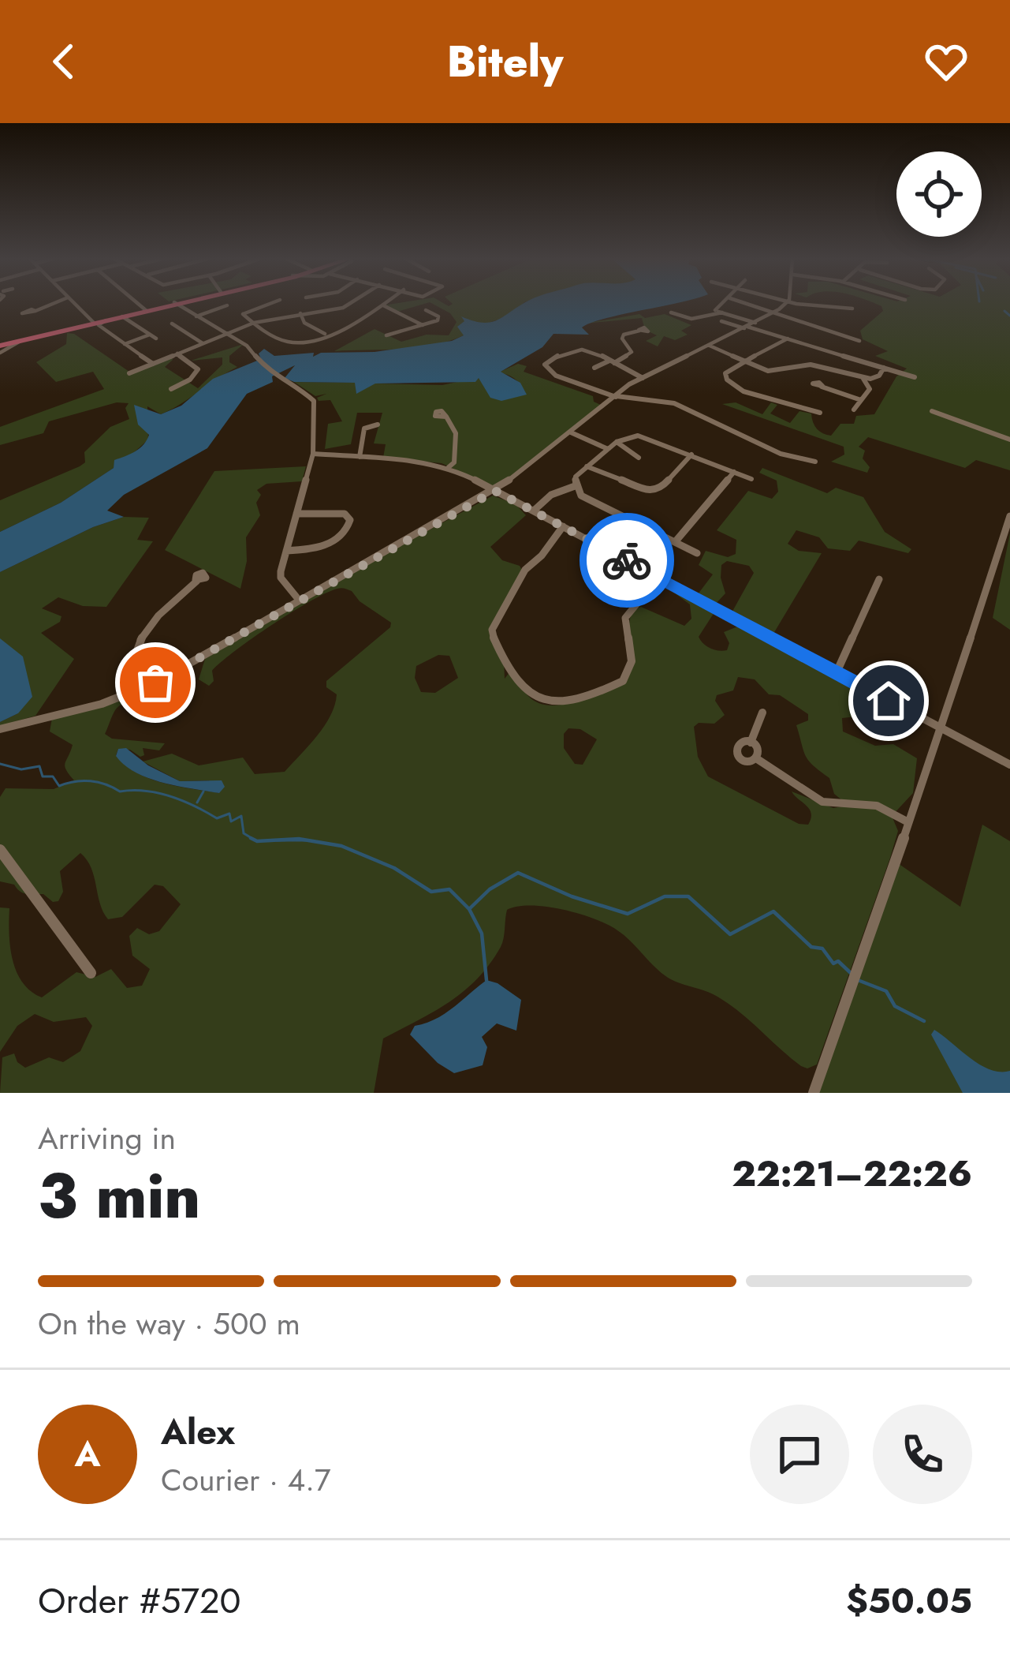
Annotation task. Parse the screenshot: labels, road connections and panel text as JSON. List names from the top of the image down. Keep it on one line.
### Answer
{"page":{"header":"Bitely","heading":["3 min","Arriving in","22:21–22:26"],"panel":["Alex","Courier · 4.7","Order #5720","$50.05"],"bar":"On the way · 500 m","round":"A"}}
